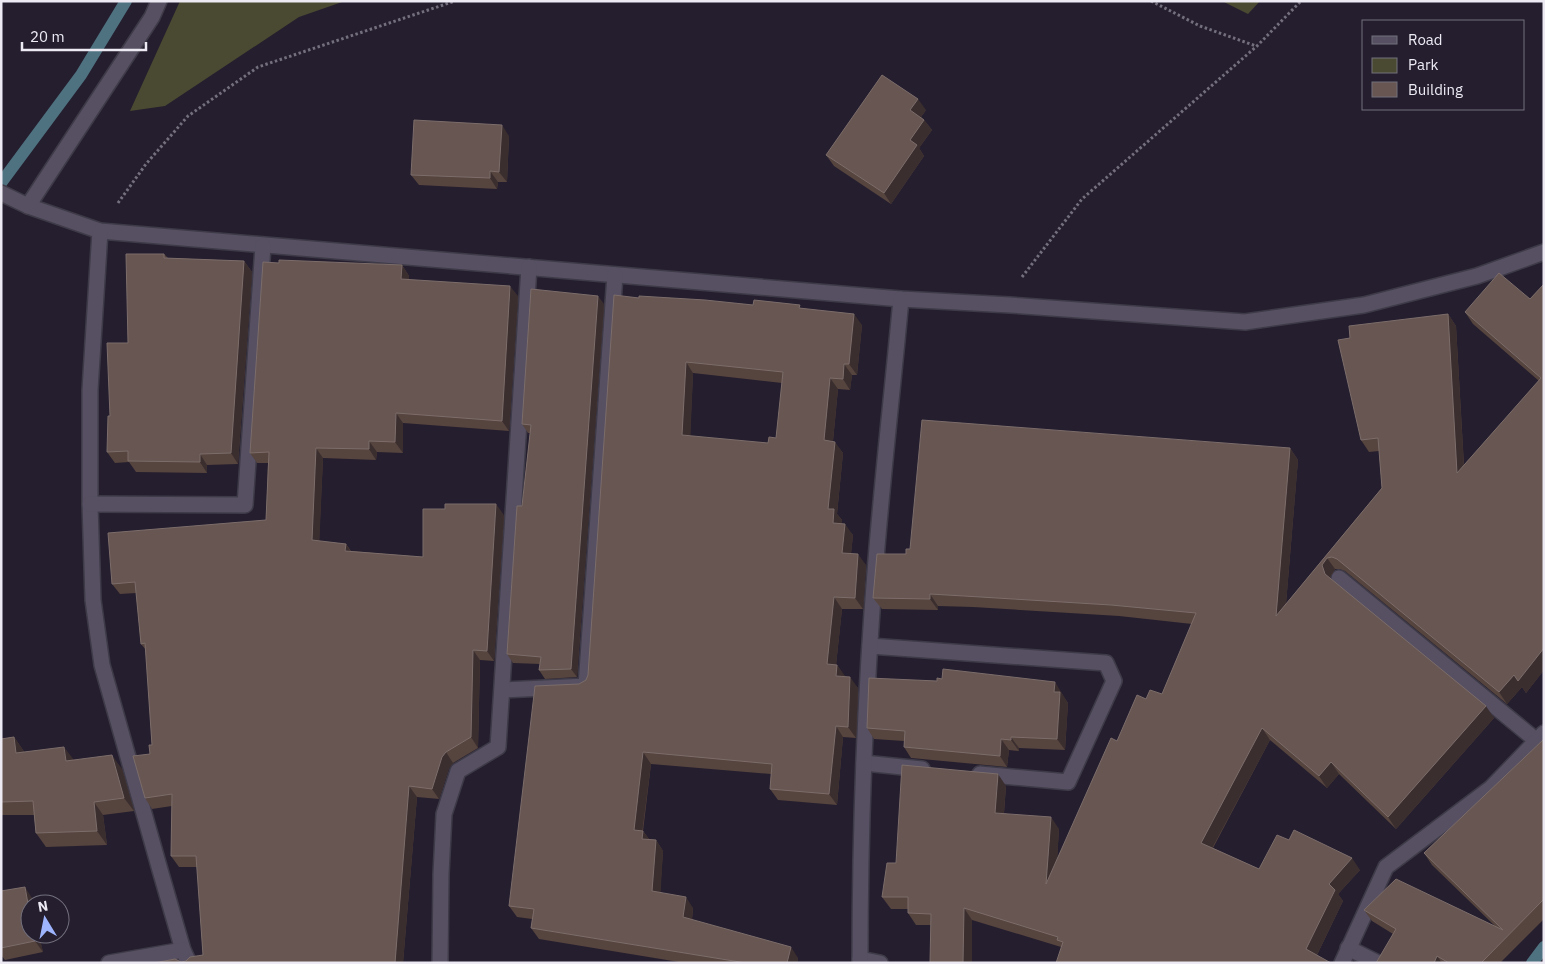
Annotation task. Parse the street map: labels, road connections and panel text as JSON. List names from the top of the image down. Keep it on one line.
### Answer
{"legend":["Road","Park","Building"],"scale_bar":"20 m","north":"top"}
